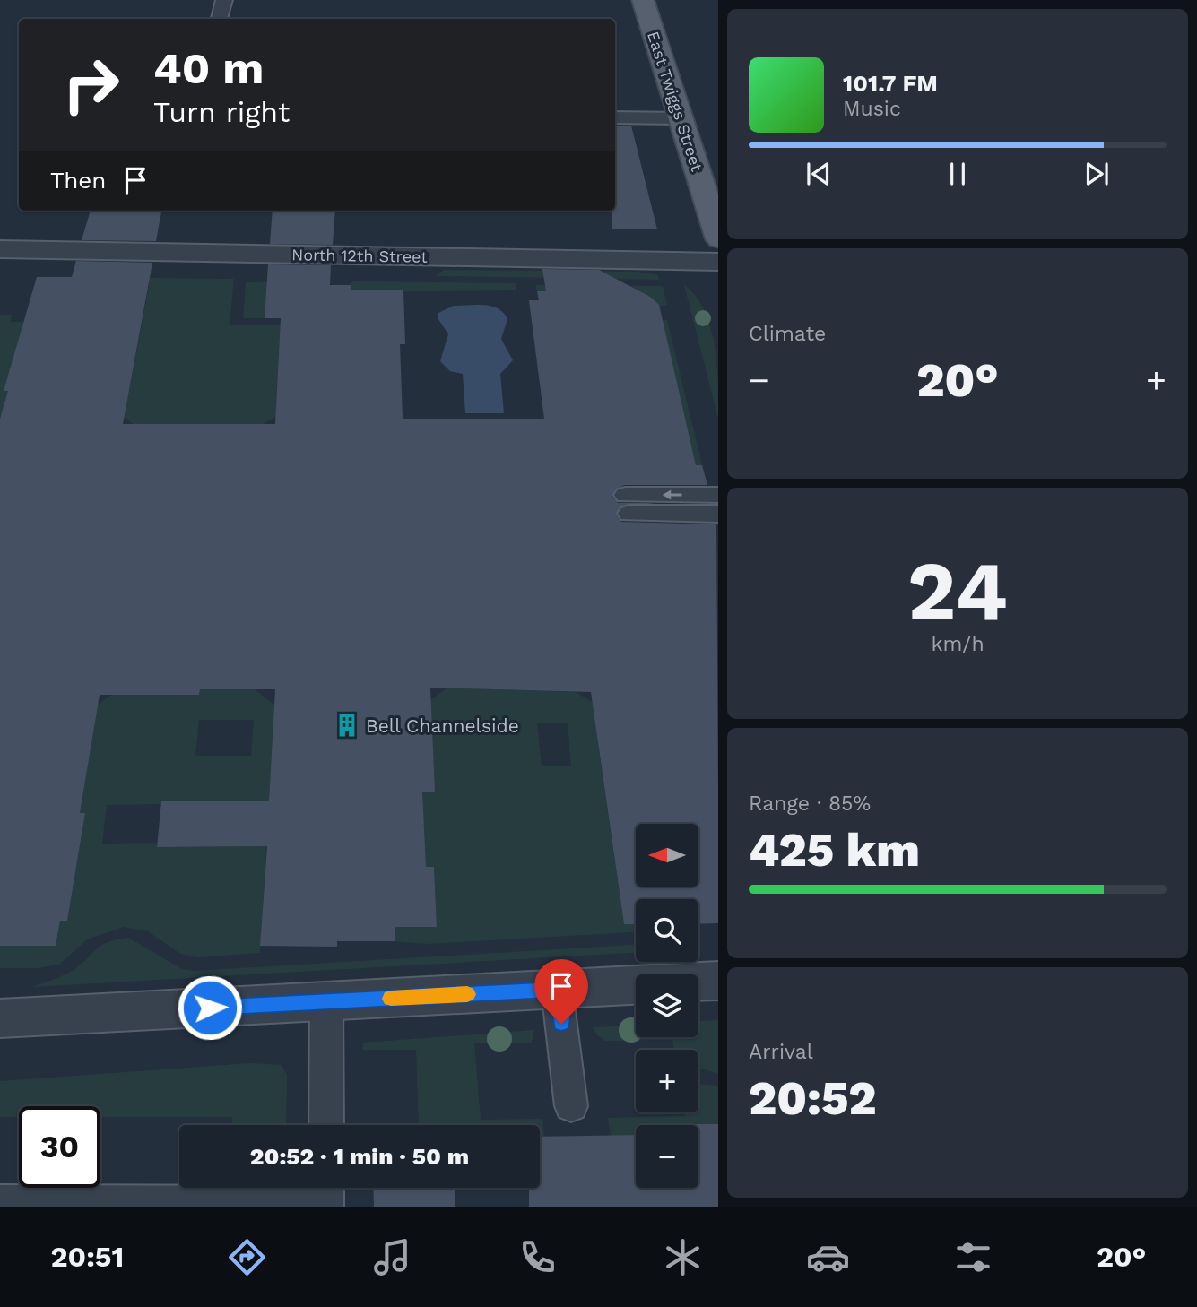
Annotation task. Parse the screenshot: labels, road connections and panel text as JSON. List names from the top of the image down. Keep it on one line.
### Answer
{"streets":{"main road":["East Twiggs Street"],"street":["North 12th Street"]},"places":{"building":["Bell Channelside"]},"north":"left","page":{"turn":["40 m","Turn right"],"song":["101.7 FM","Music"],"then":"Then","tile":["Climate",["24","km/h"],["Range · 85%","425 km"],["Arrival","20:52"]],"heat":["−","20°","+"],"map_buttons":["+","−"],"limit":"30","trip":"20:52 · 1 min · 50 m","tabs":["20:51","20°"]}}
